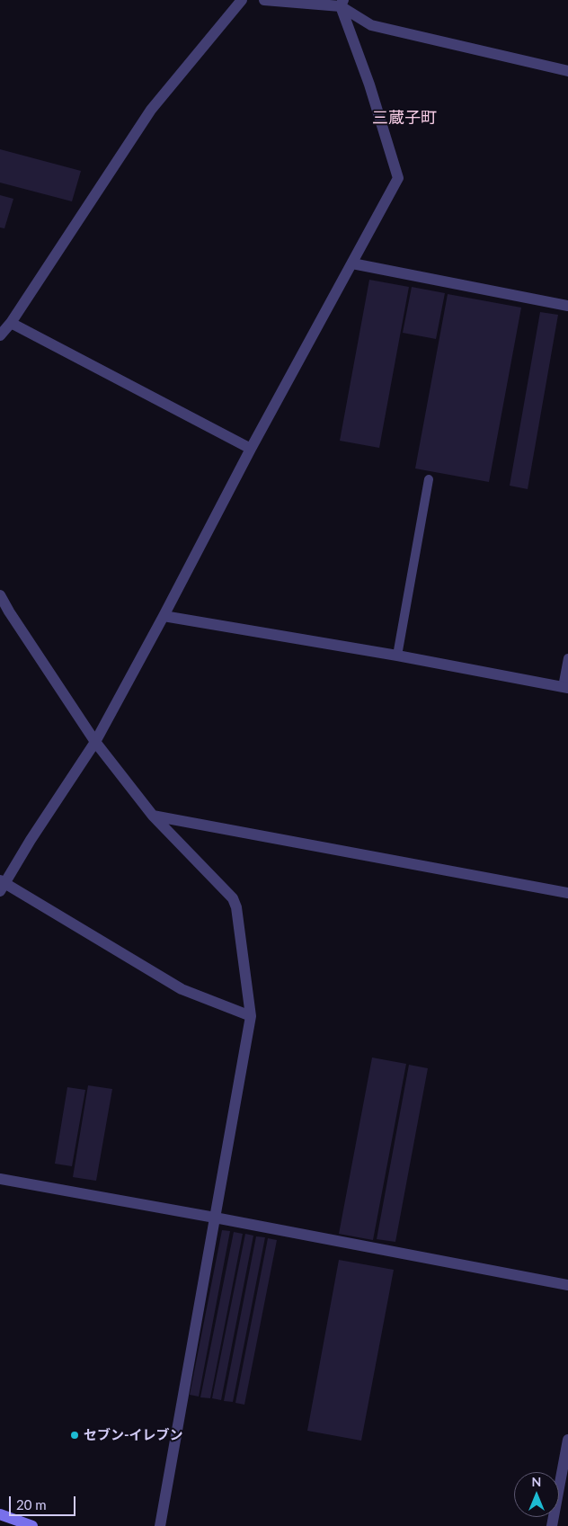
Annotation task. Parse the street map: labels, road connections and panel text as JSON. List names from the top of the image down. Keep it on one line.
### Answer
{"districts":["三蔵子町"],"places":["セブン-イレブン"],"scale_bar":"20 m","north":"top"}
